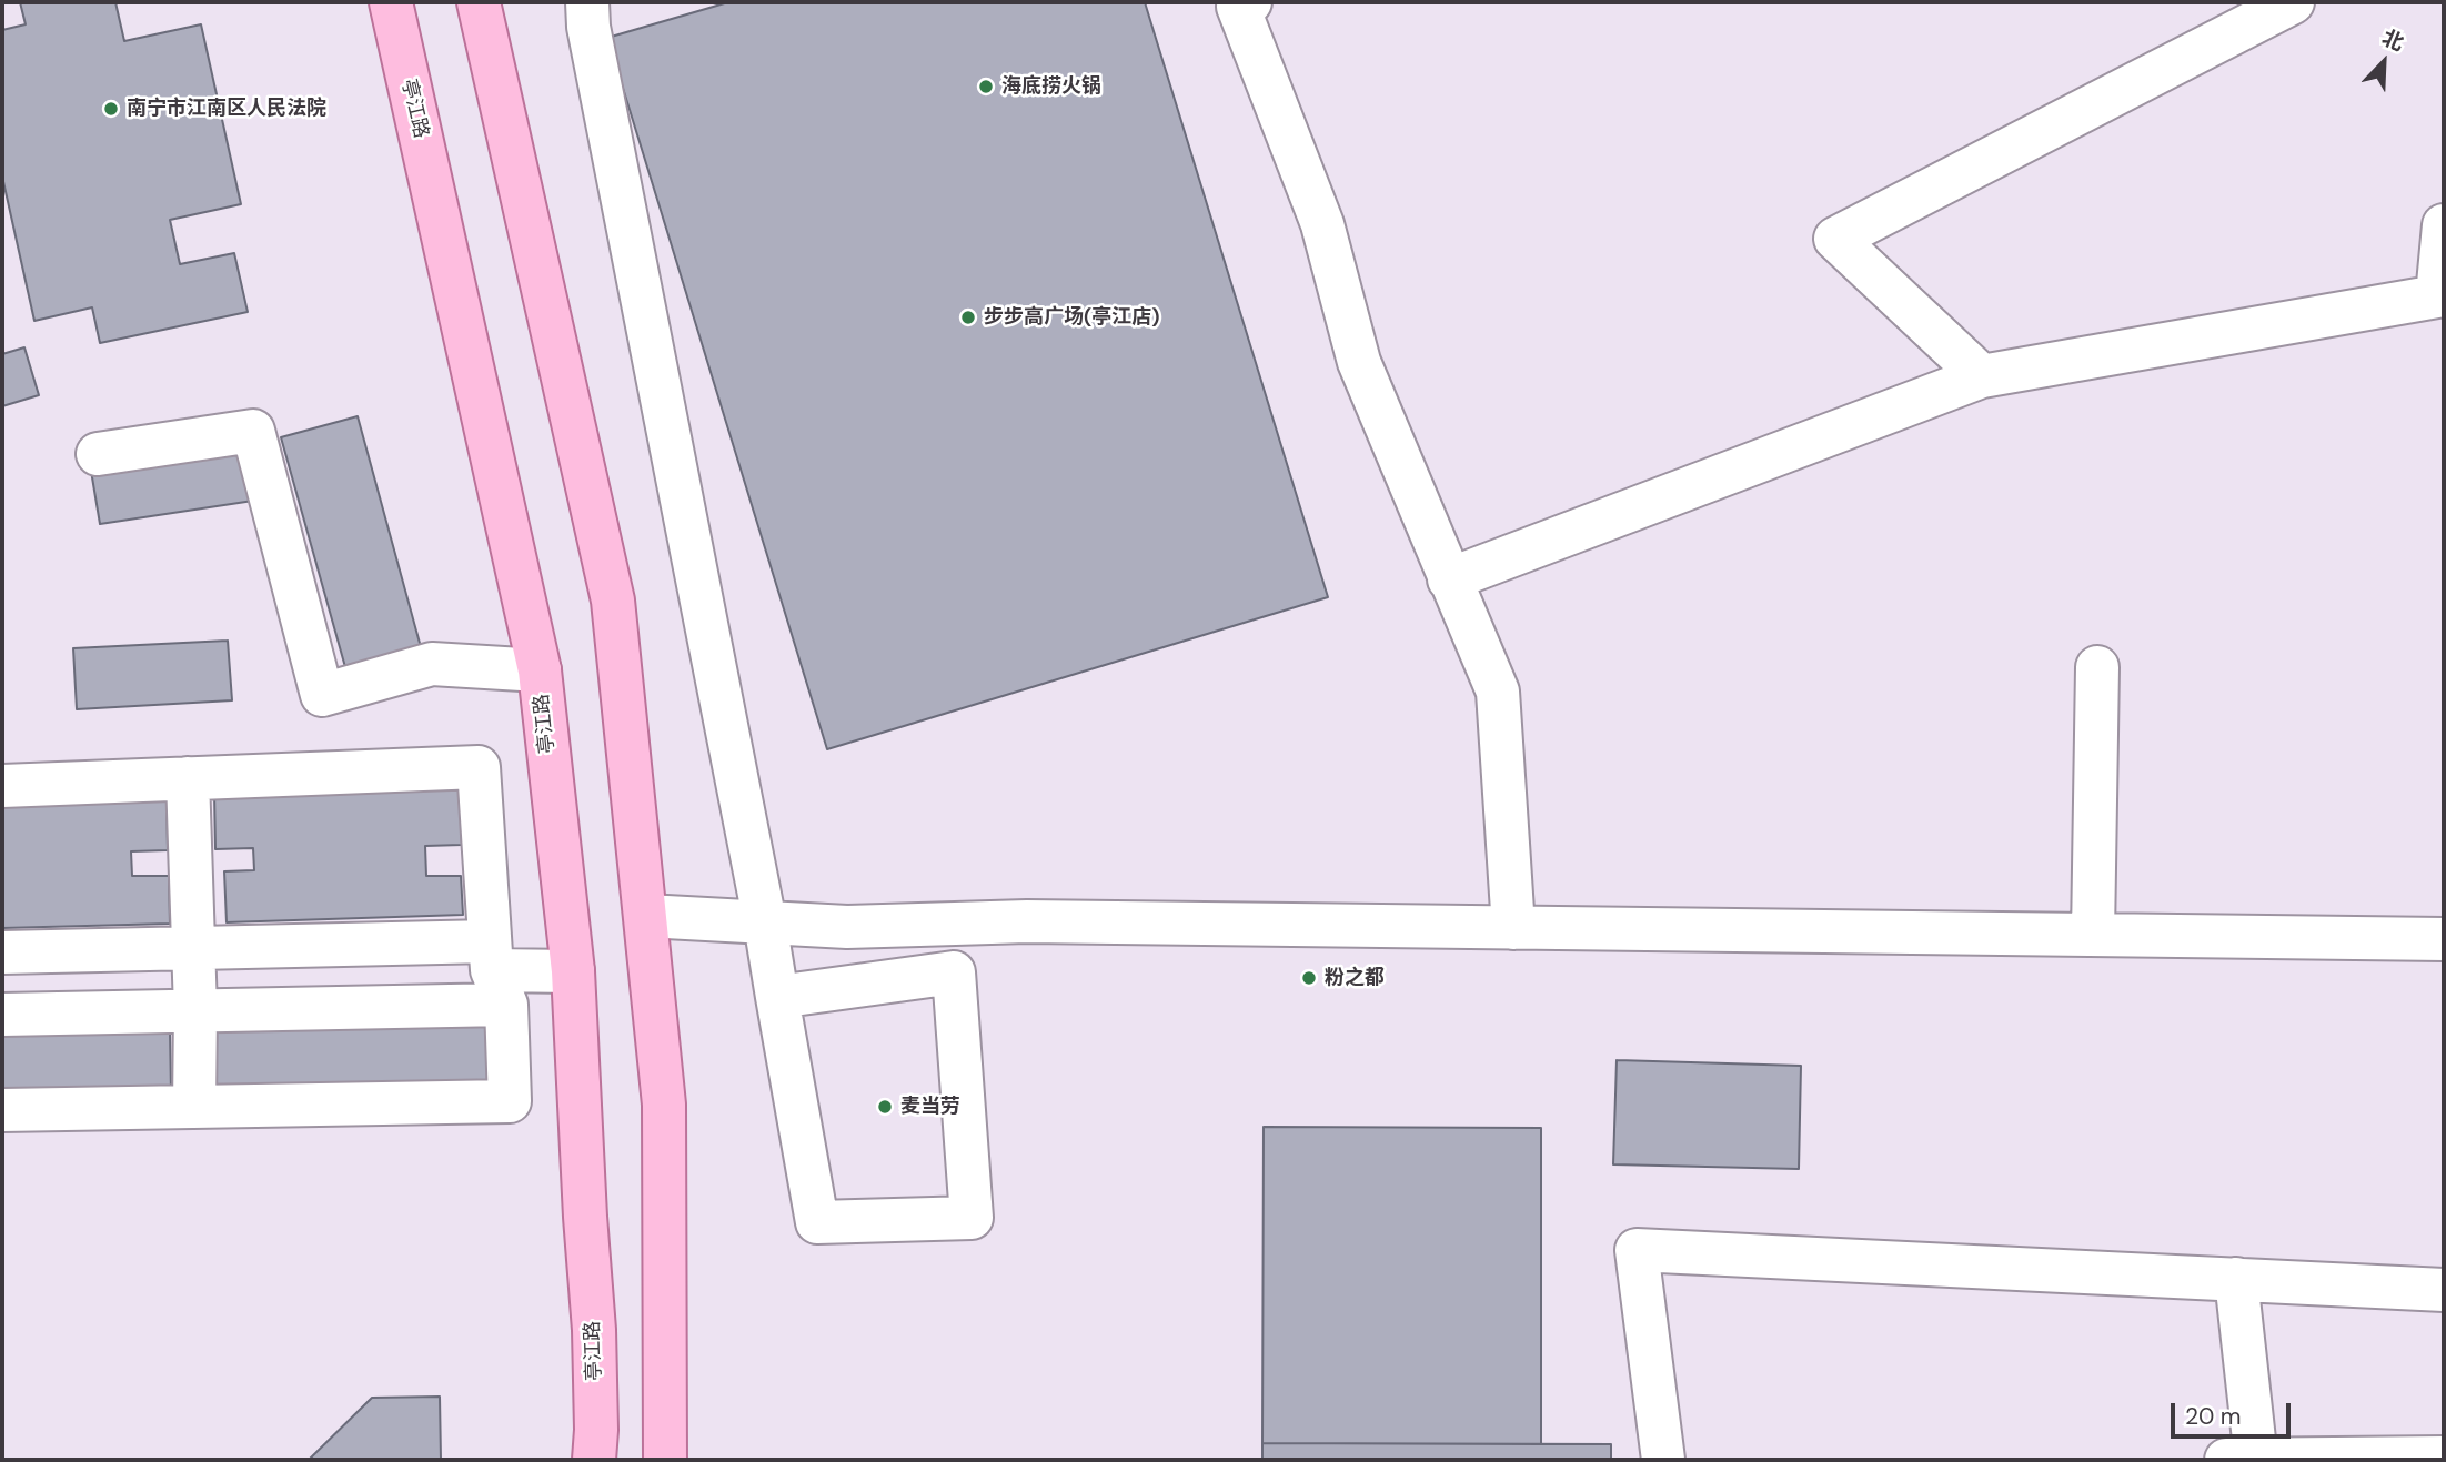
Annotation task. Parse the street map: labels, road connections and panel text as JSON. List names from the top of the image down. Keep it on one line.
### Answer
{"streets":{"main road":["亭江路"]},"places":["海底捞火锅","南宁市江南区人民法院","步步高广场(亭江店)","粉之都","麦当劳"],"scale_bar":"20 m","north":"top right"}
